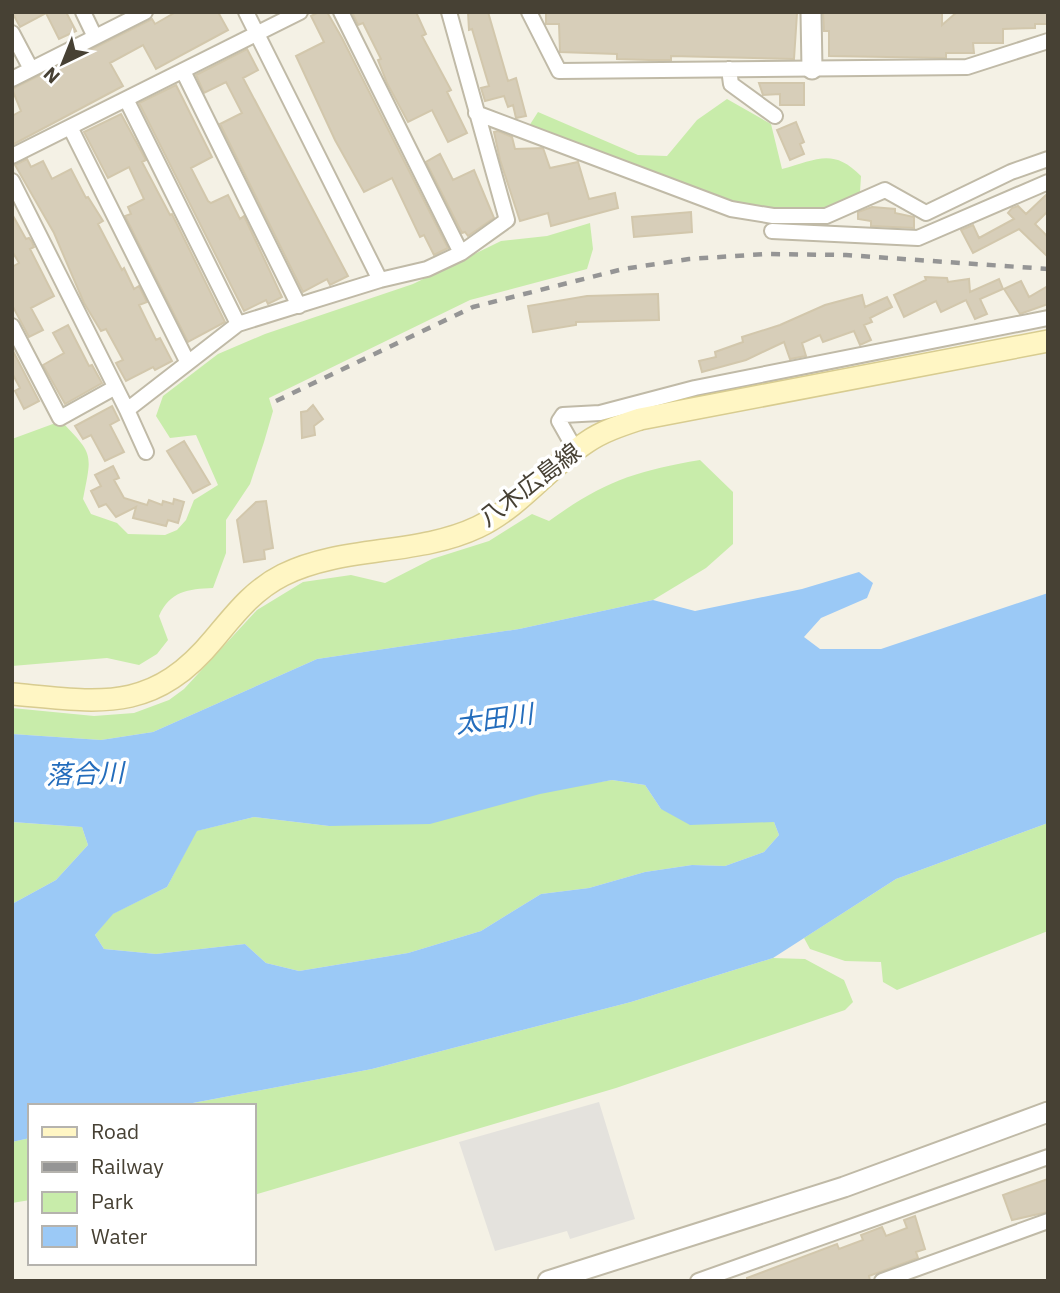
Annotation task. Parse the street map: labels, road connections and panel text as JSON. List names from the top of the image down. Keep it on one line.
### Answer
{"streets":{"main road":["八木広島線"]},"water":["太田川","落合川"],"legend":["Road","Railway","Park","Water"],"north":"bottom left"}
